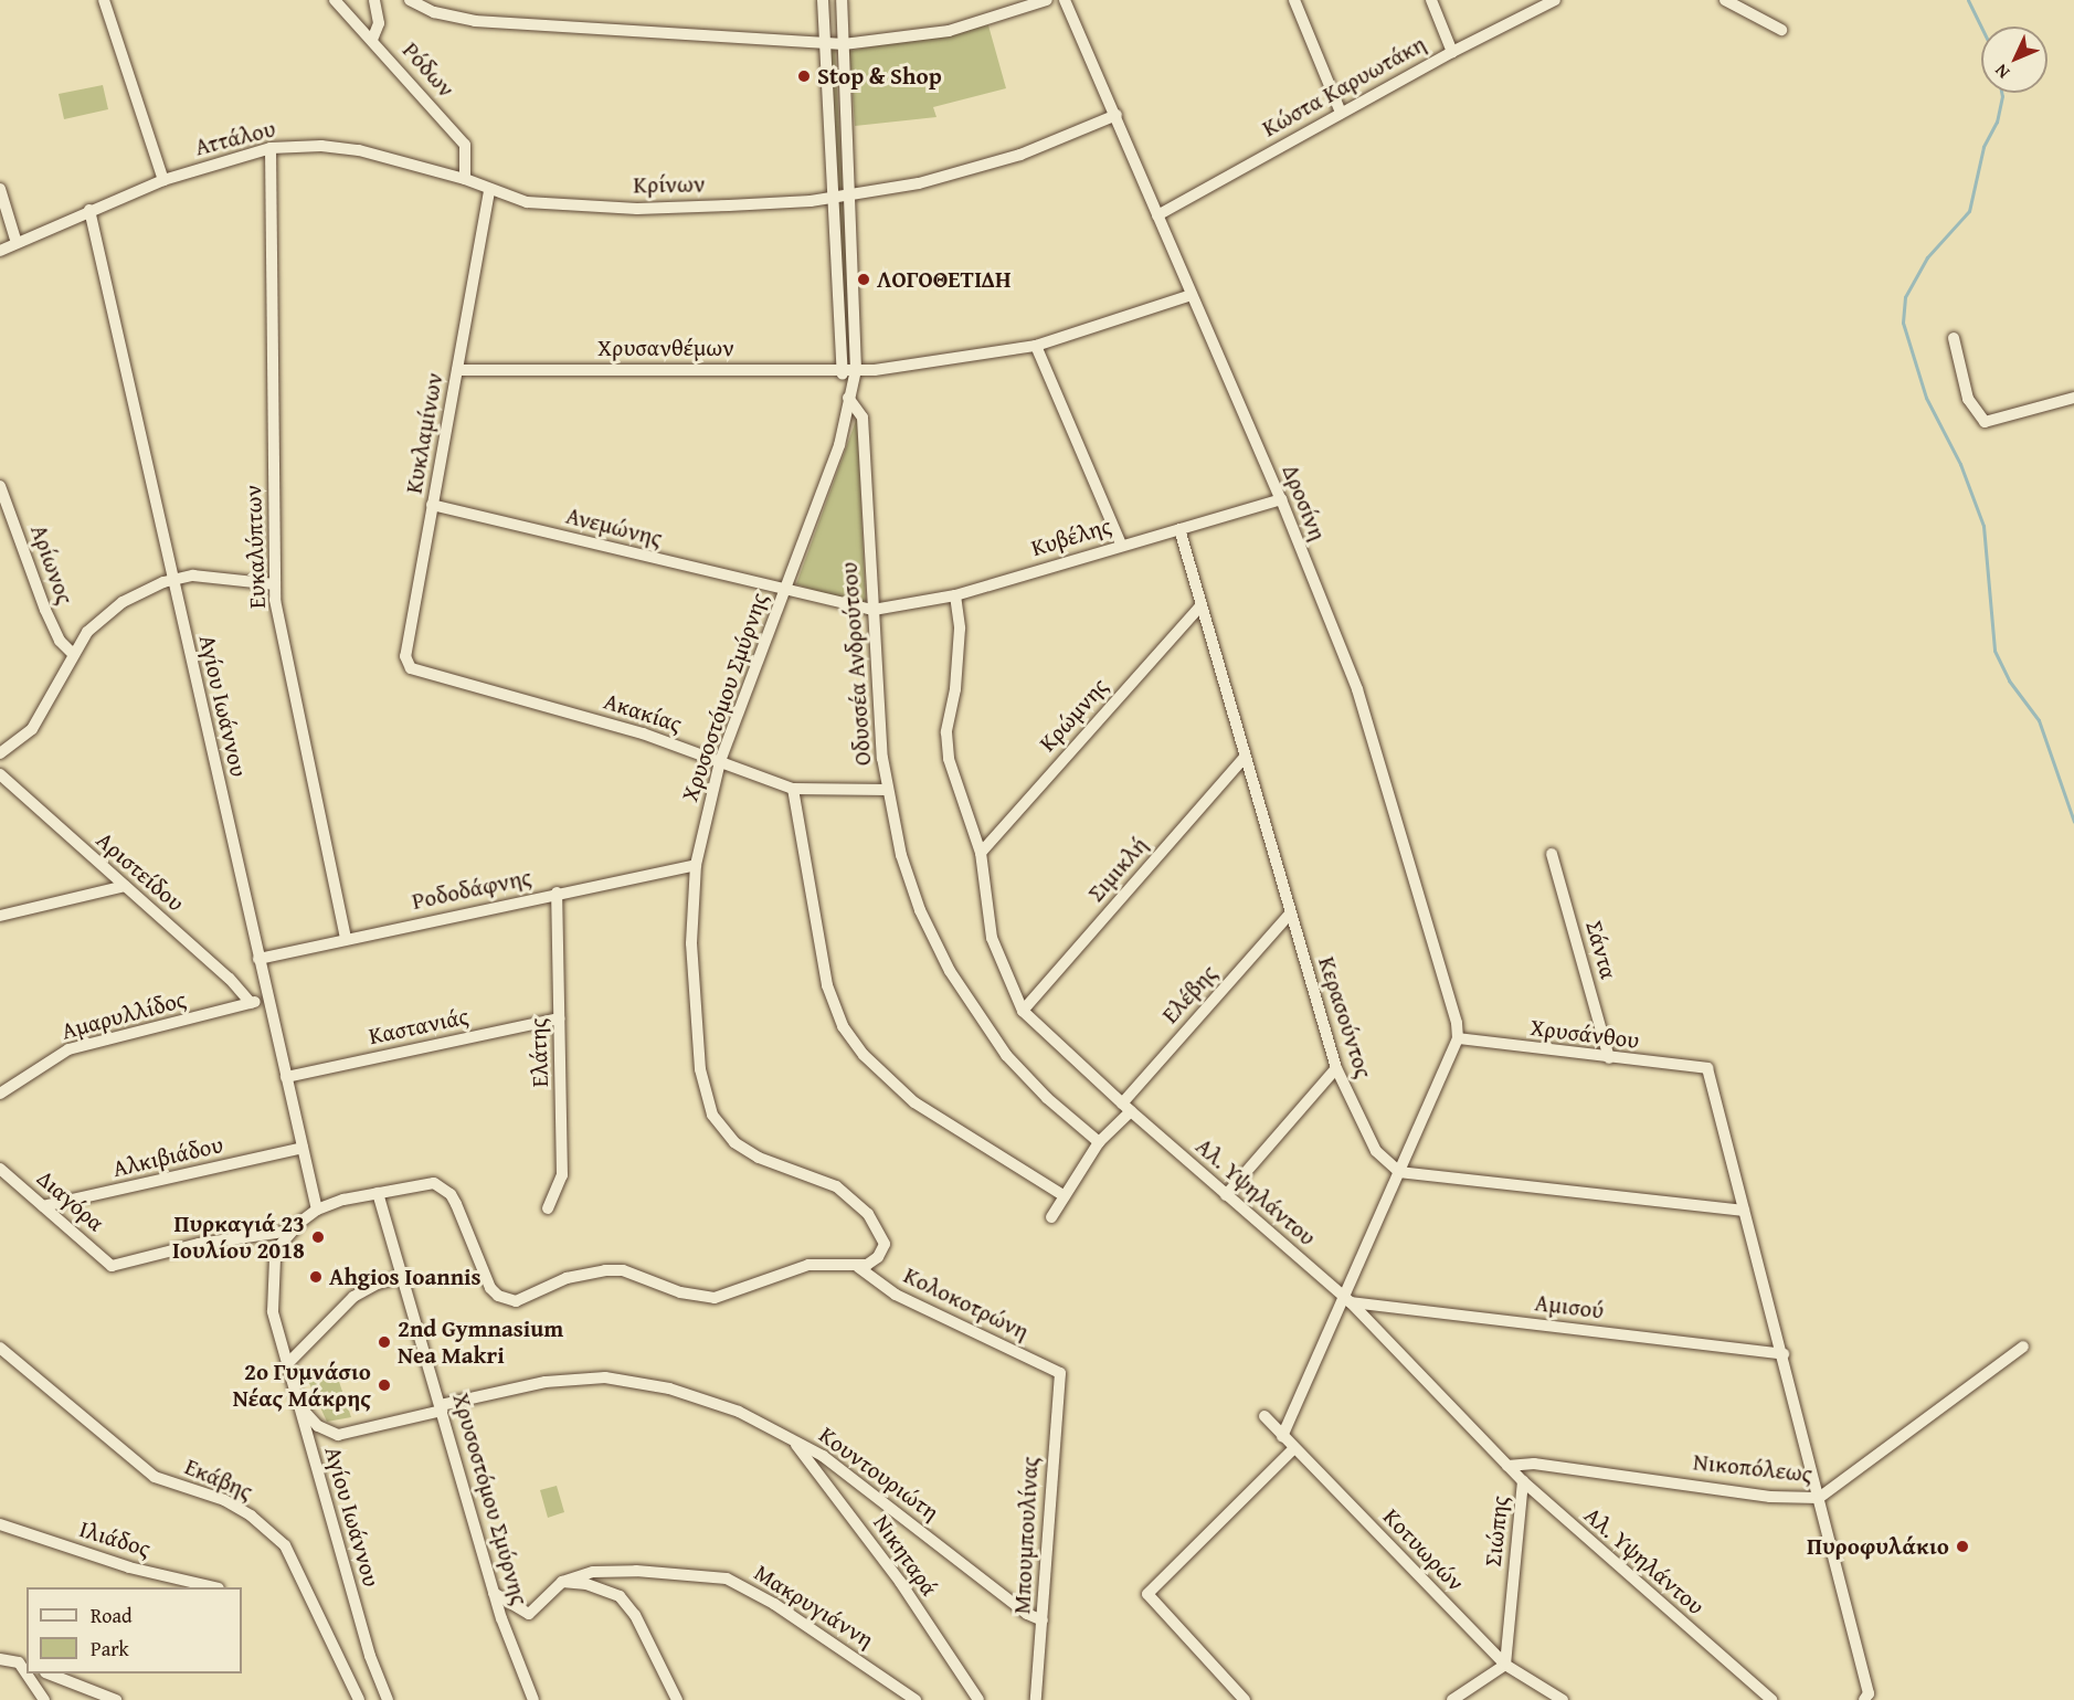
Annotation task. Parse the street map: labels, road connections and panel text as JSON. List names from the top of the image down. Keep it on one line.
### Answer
{"streets":{"street":["Ρόδων","Κώστα Καρυωτάκη","Αττάλου","Κρίνων","Χρυσανθέμων","Κυκλαμίνων","Δροσίνη","Ανεμώνης","Κυβέλης","Ευκαλύπτων","Αρίωνος","Οδυσσέα Ανδρούτσου","Χρυσοστόμου Σμύρνης","Αγίου Ιωάννου","Ακακίας","Κρώμνης","Σιμικλή","Αριστείδου","Ροδοδάφνης","Σάντα","Ελέβης","Αμαρυλλίδος","Κερασούντος","Καστανιάς","Χρυσάνθου","Ελάτης","Αλκιβιάδου","Αλ. Υψηλάντου","Διαγόρα","Κολοκοτρώνη","Αμισού","Νικοπόλεως","Κουντουριώτη","Εκάβης","Σιώπης","Μπουμπουλίνας","Ιλιάδος","Κοτυωρών","Νικηταρά","Μακρυγιάννη"]},"crossings":[["Ρόδων","Αττάλου"],["Κώστα Καρυωτάκη","Δροσίνη"],["Αττάλου","Κρίνων"],["Αττάλου","Κυκλαμίνων"],["Αττάλου","Ευκαλύπτων"],["Αττάλου","Αγίου Ιωάννου"],["Κρίνων","Κυκλαμίνων"],["Κρίνων","Δροσίνη"],["Κρίνων","Χρυσοστόμου Σμύρνης"],["Χρυσανθέμων","Κυκλαμίνων"],["Χρυσανθέμων","Δροσίνη"],["Χρυσανθέμων","Χρυσοστόμου Σμύρνης"],["Κυκλαμίνων","Ανεμώνης"],["Κυκλαμίνων","Ακακίας"],["Δροσίνη","Κυβέλης"],["Δροσίνη","Χρυσάνθου"],["Ανεμώνης","Κυβέλης"],["Ανεμώνης","Οδυσσέα Ανδρούτσου"],["Ανεμώνης","Χρυσοστόμου Σμύρνης"],["Κυβέλης","Οδυσσέα Ανδρούτσου"],["Κυβέλης","Κερασούντος"],["Κυβέλης","Αλ. Υψηλάντου"],["Ευκαλύπτων","Ροδοδάφνης"],["Οδυσσέα Ανδρούτσου","Χρυσοστόμου Σμύρνης"],["Οδυσσέα Ανδρούτσου","Ακακίας"],["Οδυσσέα Ανδρούτσου","Ελέβης"],["Χρυσοστόμου Σμύρνης","Ακακίας"],["Χρυσοστόμου Σμύρνης","Ροδοδάφνης"],["Χρυσοστόμου Σμύρνης","Κολοκοτρώνη"],["Χρυσοστόμου Σμύρνης","Κουντουριώτη"],["Αγίου Ιωάννου","Ροδοδάφνης"],["Αγίου Ιωάννου","Αμαρυλλίδος"],["Αγίου Ιωάννου","Καστανιάς"],["Αγίου Ιωάννου","Αλκιβιάδου"],["Αγίου Ιωάννου","Διαγόρα"],["Αγίου Ιωάννου","Κουντουριώτη"],["Κρώμνης","Κερασούντος"],["Κρώμνης","Αλ. Υψηλάντου"],["Σιμικλή","Κερασούντος"],["Σιμικλή","Αλ. Υψηλάντου"],["Αριστείδου","Αμαρυλλίδος"],["Ροδοδάφνης","Ελάτης"],["Σάντα","Χρυσάνθου"],["Ελέβης","Κερασούντος"],["Ελέβης","Αλ. Υψηλάντου"],["Καστανιάς","Ελάτης"],["Αλκιβιάδου","Διαγόρα"],["Αλ. Υψηλάντου","Αμισού"],["Αλ. Υψηλάντου","Νικοπόλεως"],["Αλ. Υψηλάντου","Σιώπης"],["Κολοκοτρώνη","Μπουμπουλίνας"],["Κουντουριώτη","Μπουμπουλίνας"],["Κουντουριώτη","Νικηταρά"],["Σιώπης","Κοτυωρών"]],"places":["Stop & Shop","ΛΟΓΟΘΕΤΙΔΗ","Πυρκαγιά 23 Ιουλίου 2018","Ahgios Ioannis","2nd Gymnasium Nea Makri","2ο Γυμνάσιο Νέας Μάκρης","Πυροφυλάκιο"],"legend":["Road","Park"],"north":"bottom left"}
